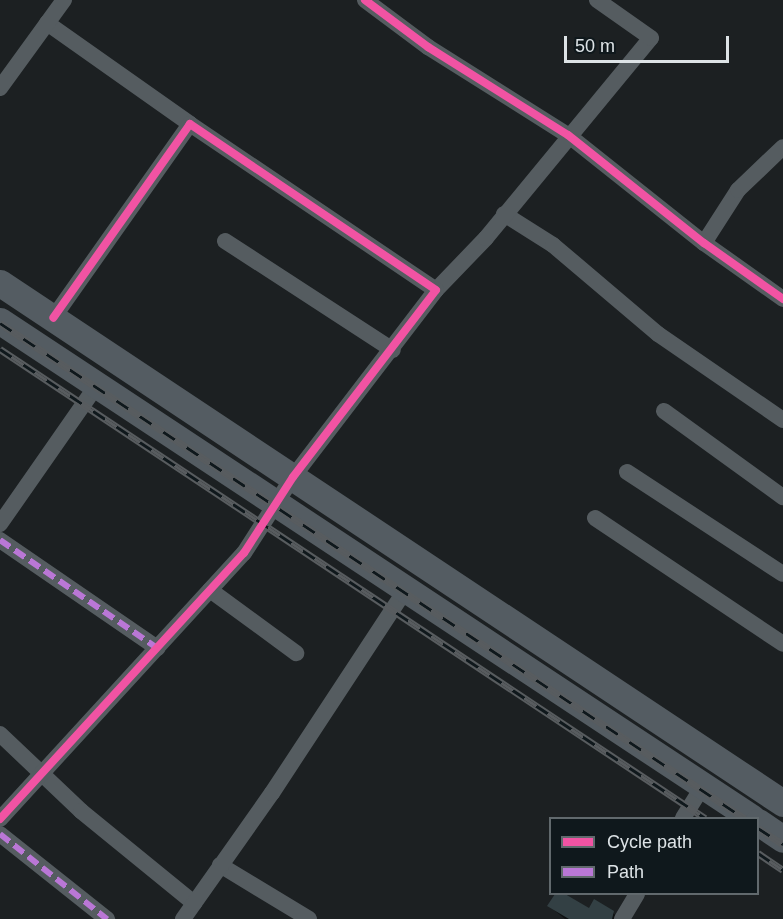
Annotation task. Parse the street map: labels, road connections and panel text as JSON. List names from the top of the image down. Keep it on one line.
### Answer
{"legend":["Cycle path","Path"],"scale_bar":"50 m"}
